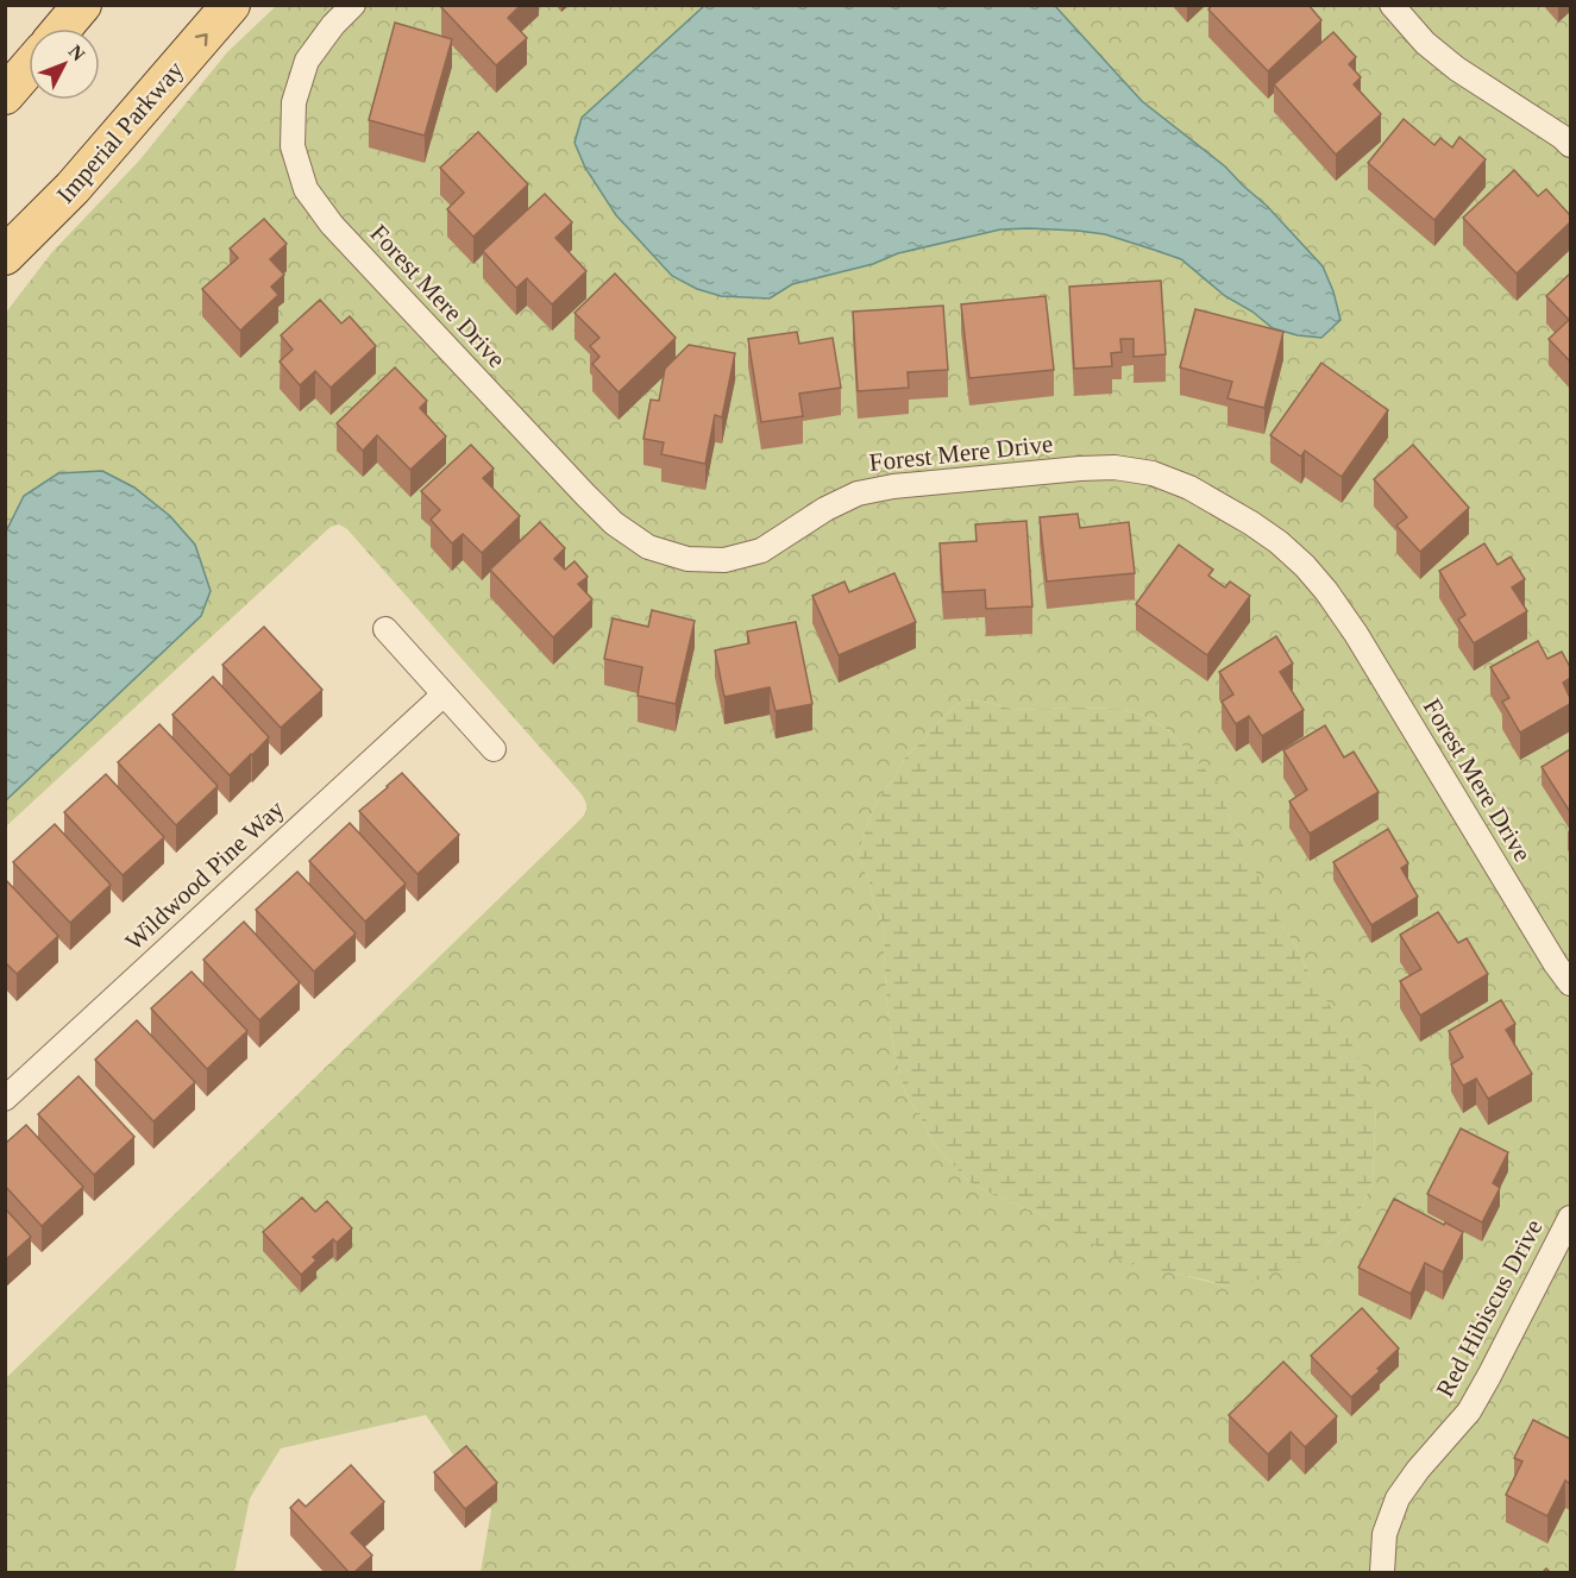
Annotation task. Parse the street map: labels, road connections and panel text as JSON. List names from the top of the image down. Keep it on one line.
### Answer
{"streets":{"main road":["Imperial Parkway"],"street":["Forest Mere Drive","Wildwood Pine Way","Red Hibiscus Drive"]},"one_way":["Imperial Parkway"],"north":"top right"}
